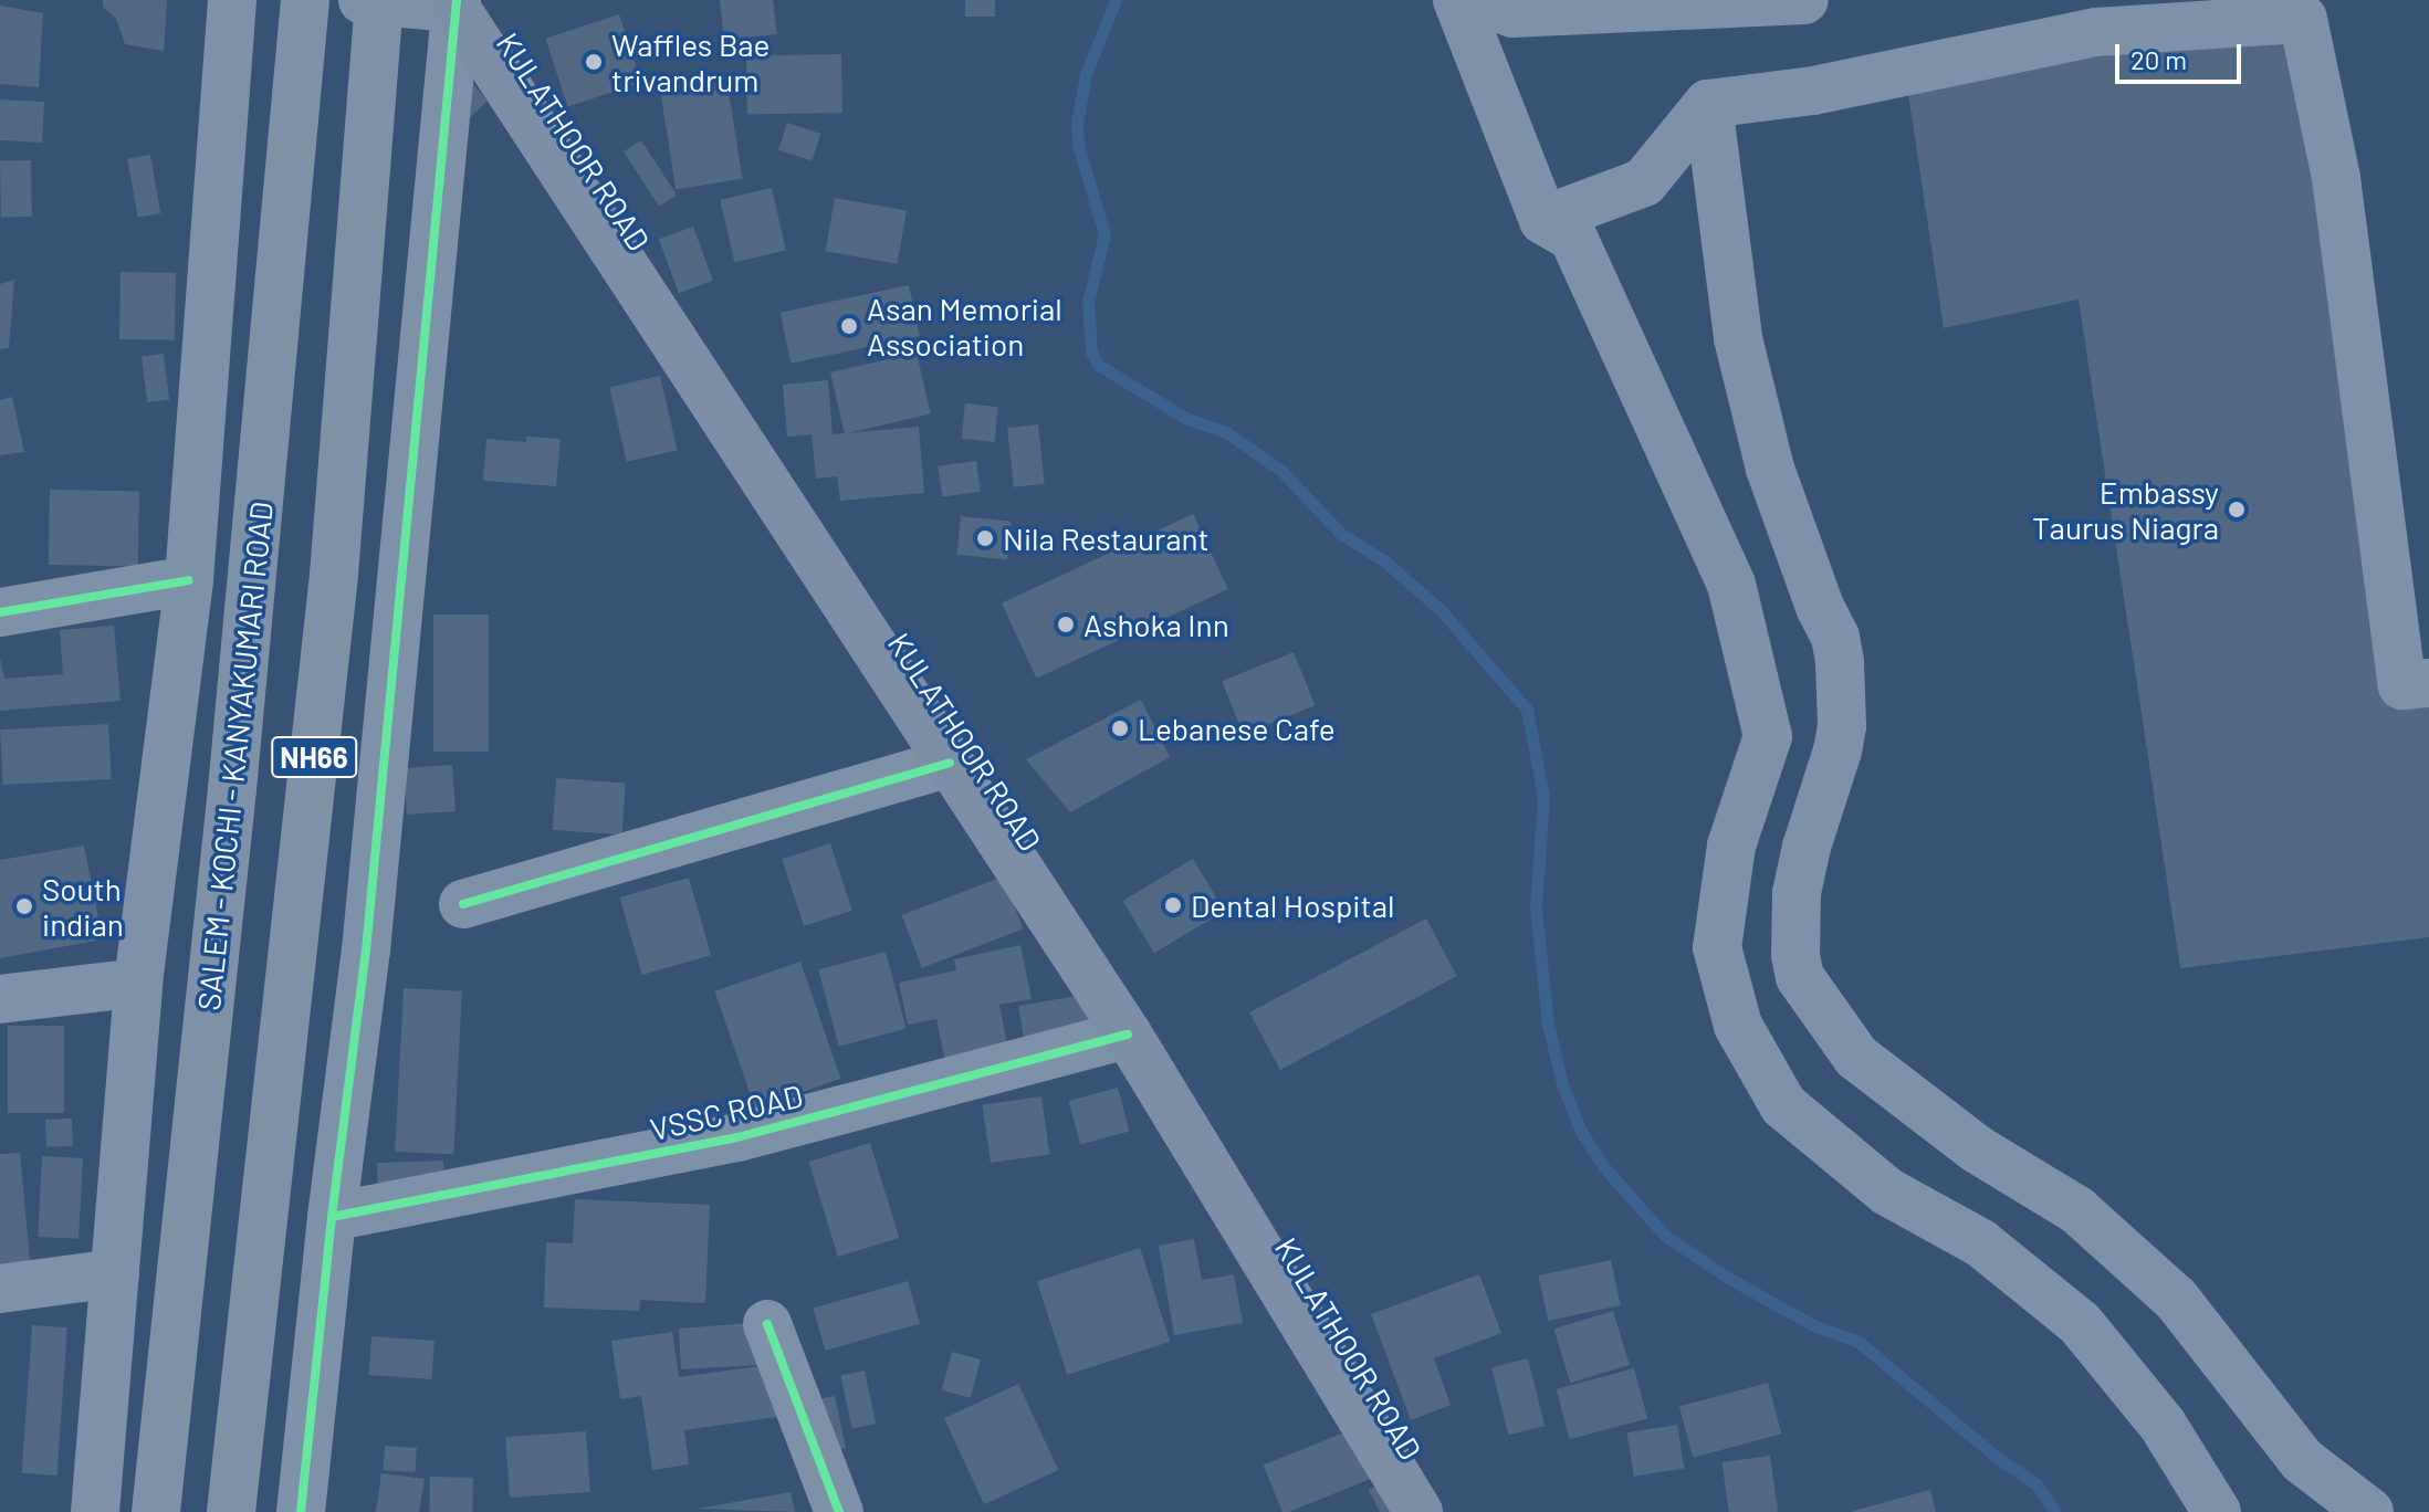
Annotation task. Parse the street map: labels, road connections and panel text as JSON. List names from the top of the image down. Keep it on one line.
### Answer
{"streets":{"highway":["SALEM - KOCHI - KANYAKUMARI ROAD","NH66"],"main road":["KULATHOOR ROAD"],"street":["VSSC ROAD"]},"crossings":[["KULATHOOR ROAD","VSSC ROAD"]],"places":["Waffles Bae trivandrum","Asan Memorial Association","Embassy Taurus Niagra","Nila Restaurant","Ashoka Inn","Lebanese Cafe","Dental Hospital","South indian"],"scale_bar":"20 m"}
